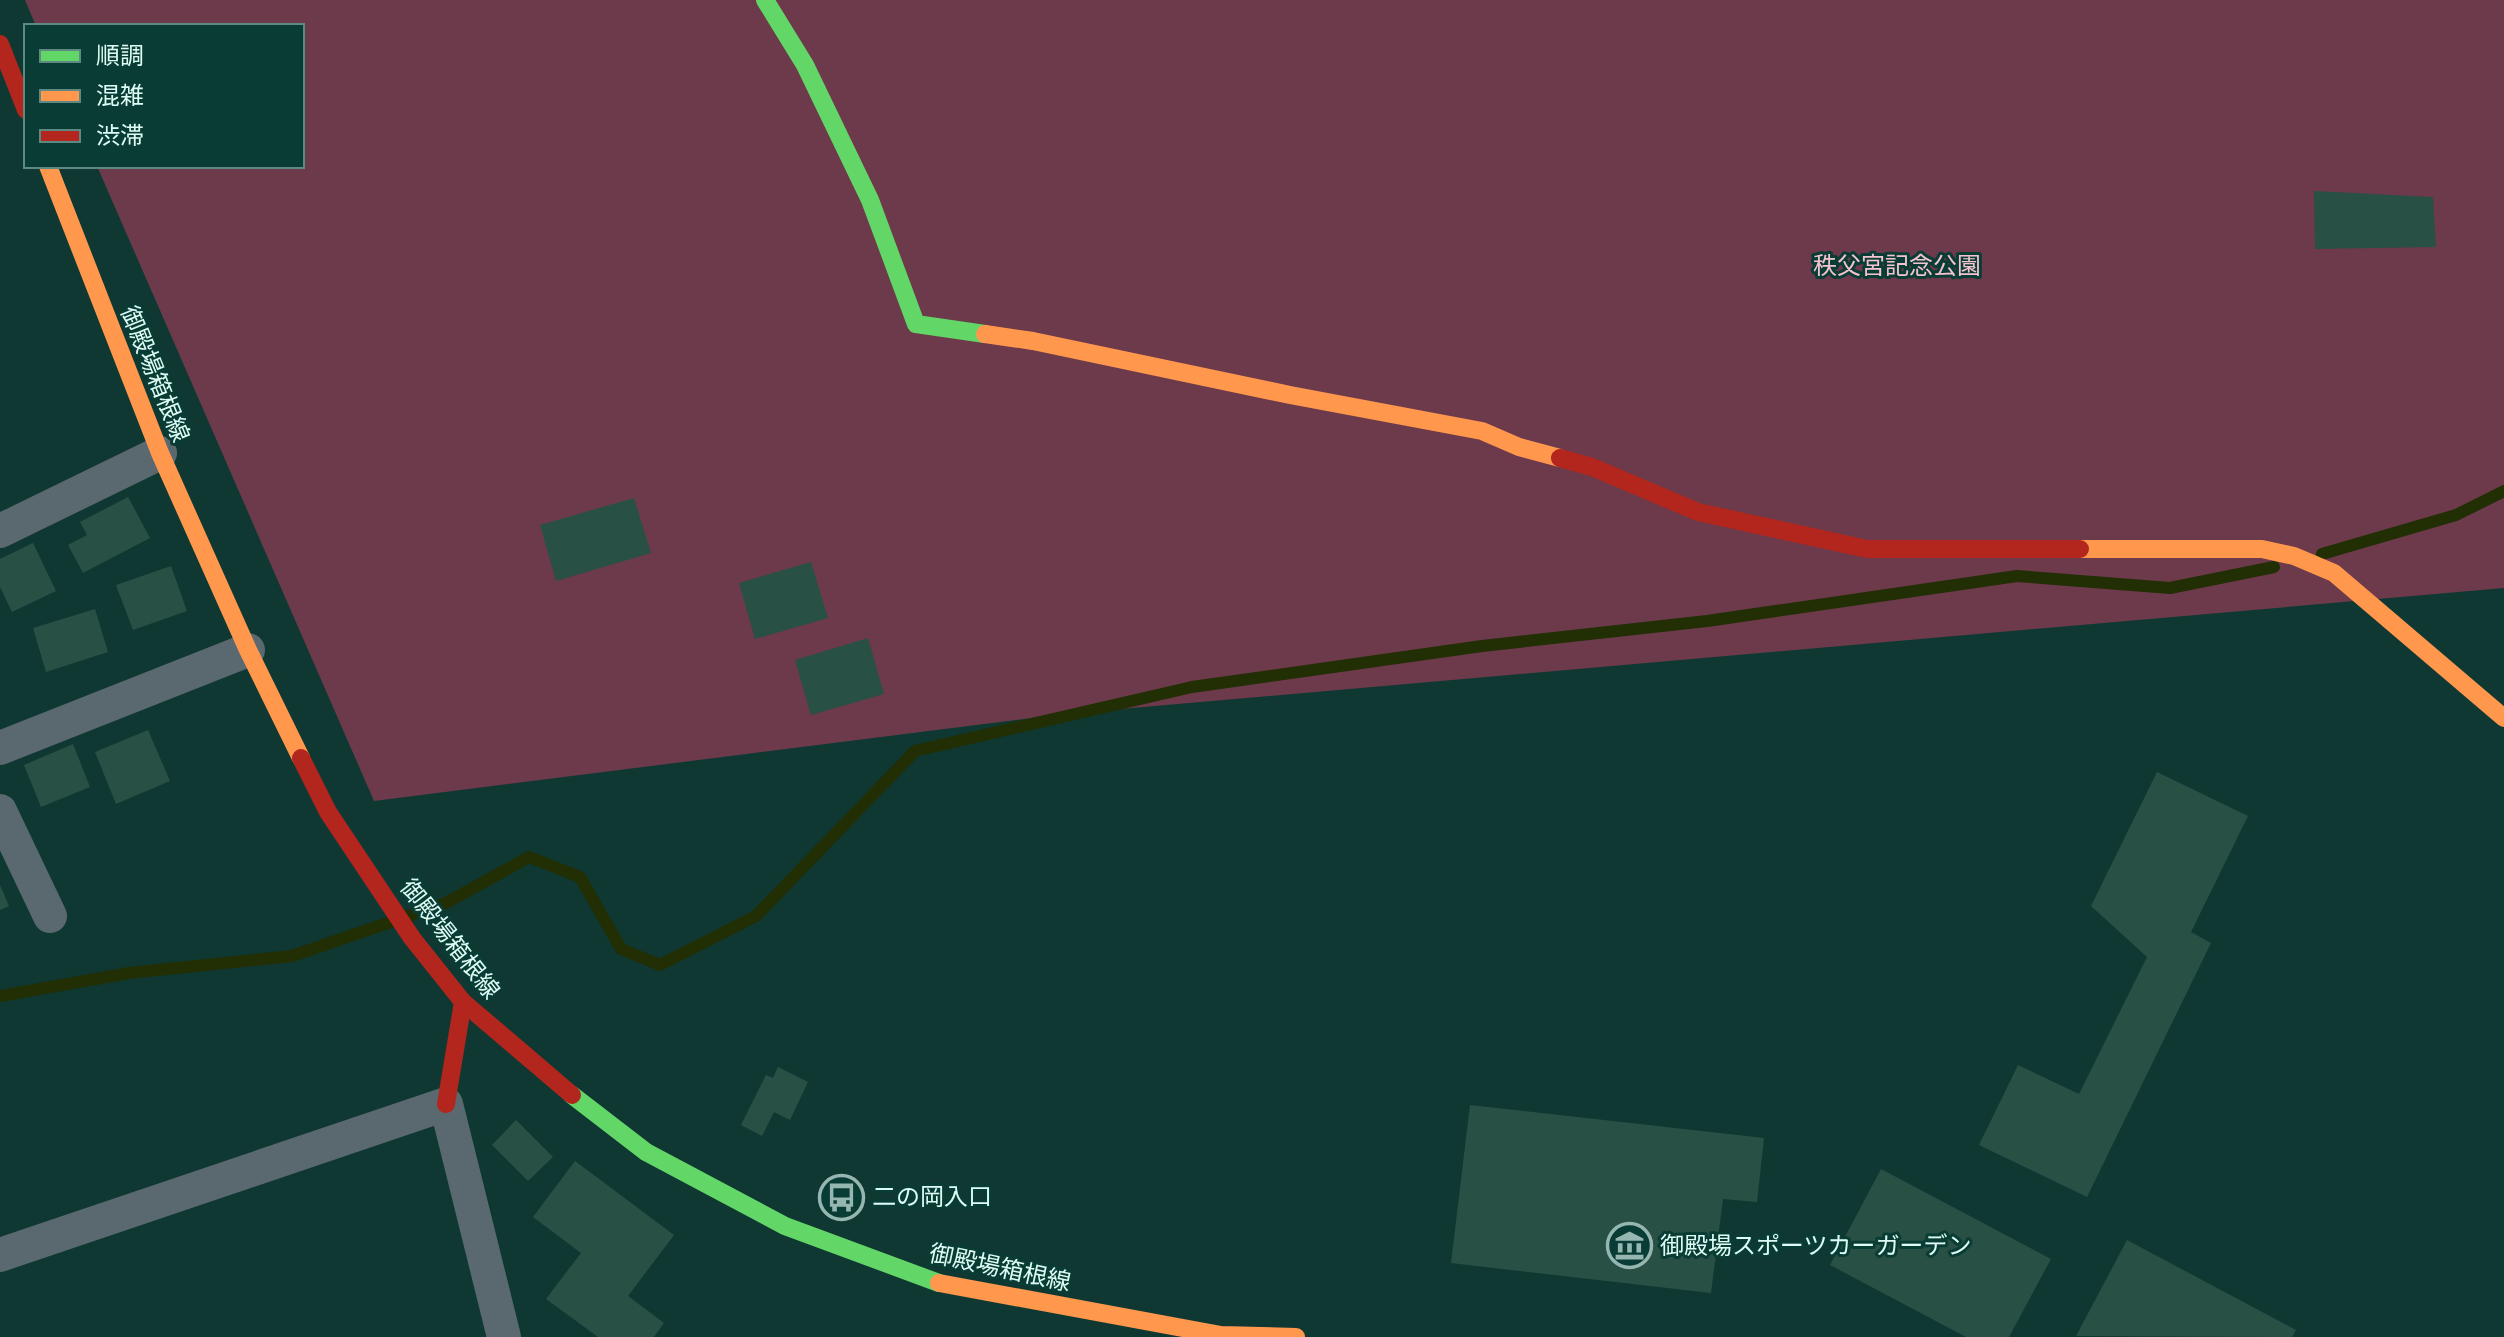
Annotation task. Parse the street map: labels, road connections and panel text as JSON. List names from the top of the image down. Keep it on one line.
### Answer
{"streets":{"street":["御殿場箱根線"]},"parks":["秩父宮記念公園"],"places":{"bus stop":["二の岡入口"],"museum":["御殿場スポーツカーガーデン"]},"legend":["順調","混雑","渋滞"]}
